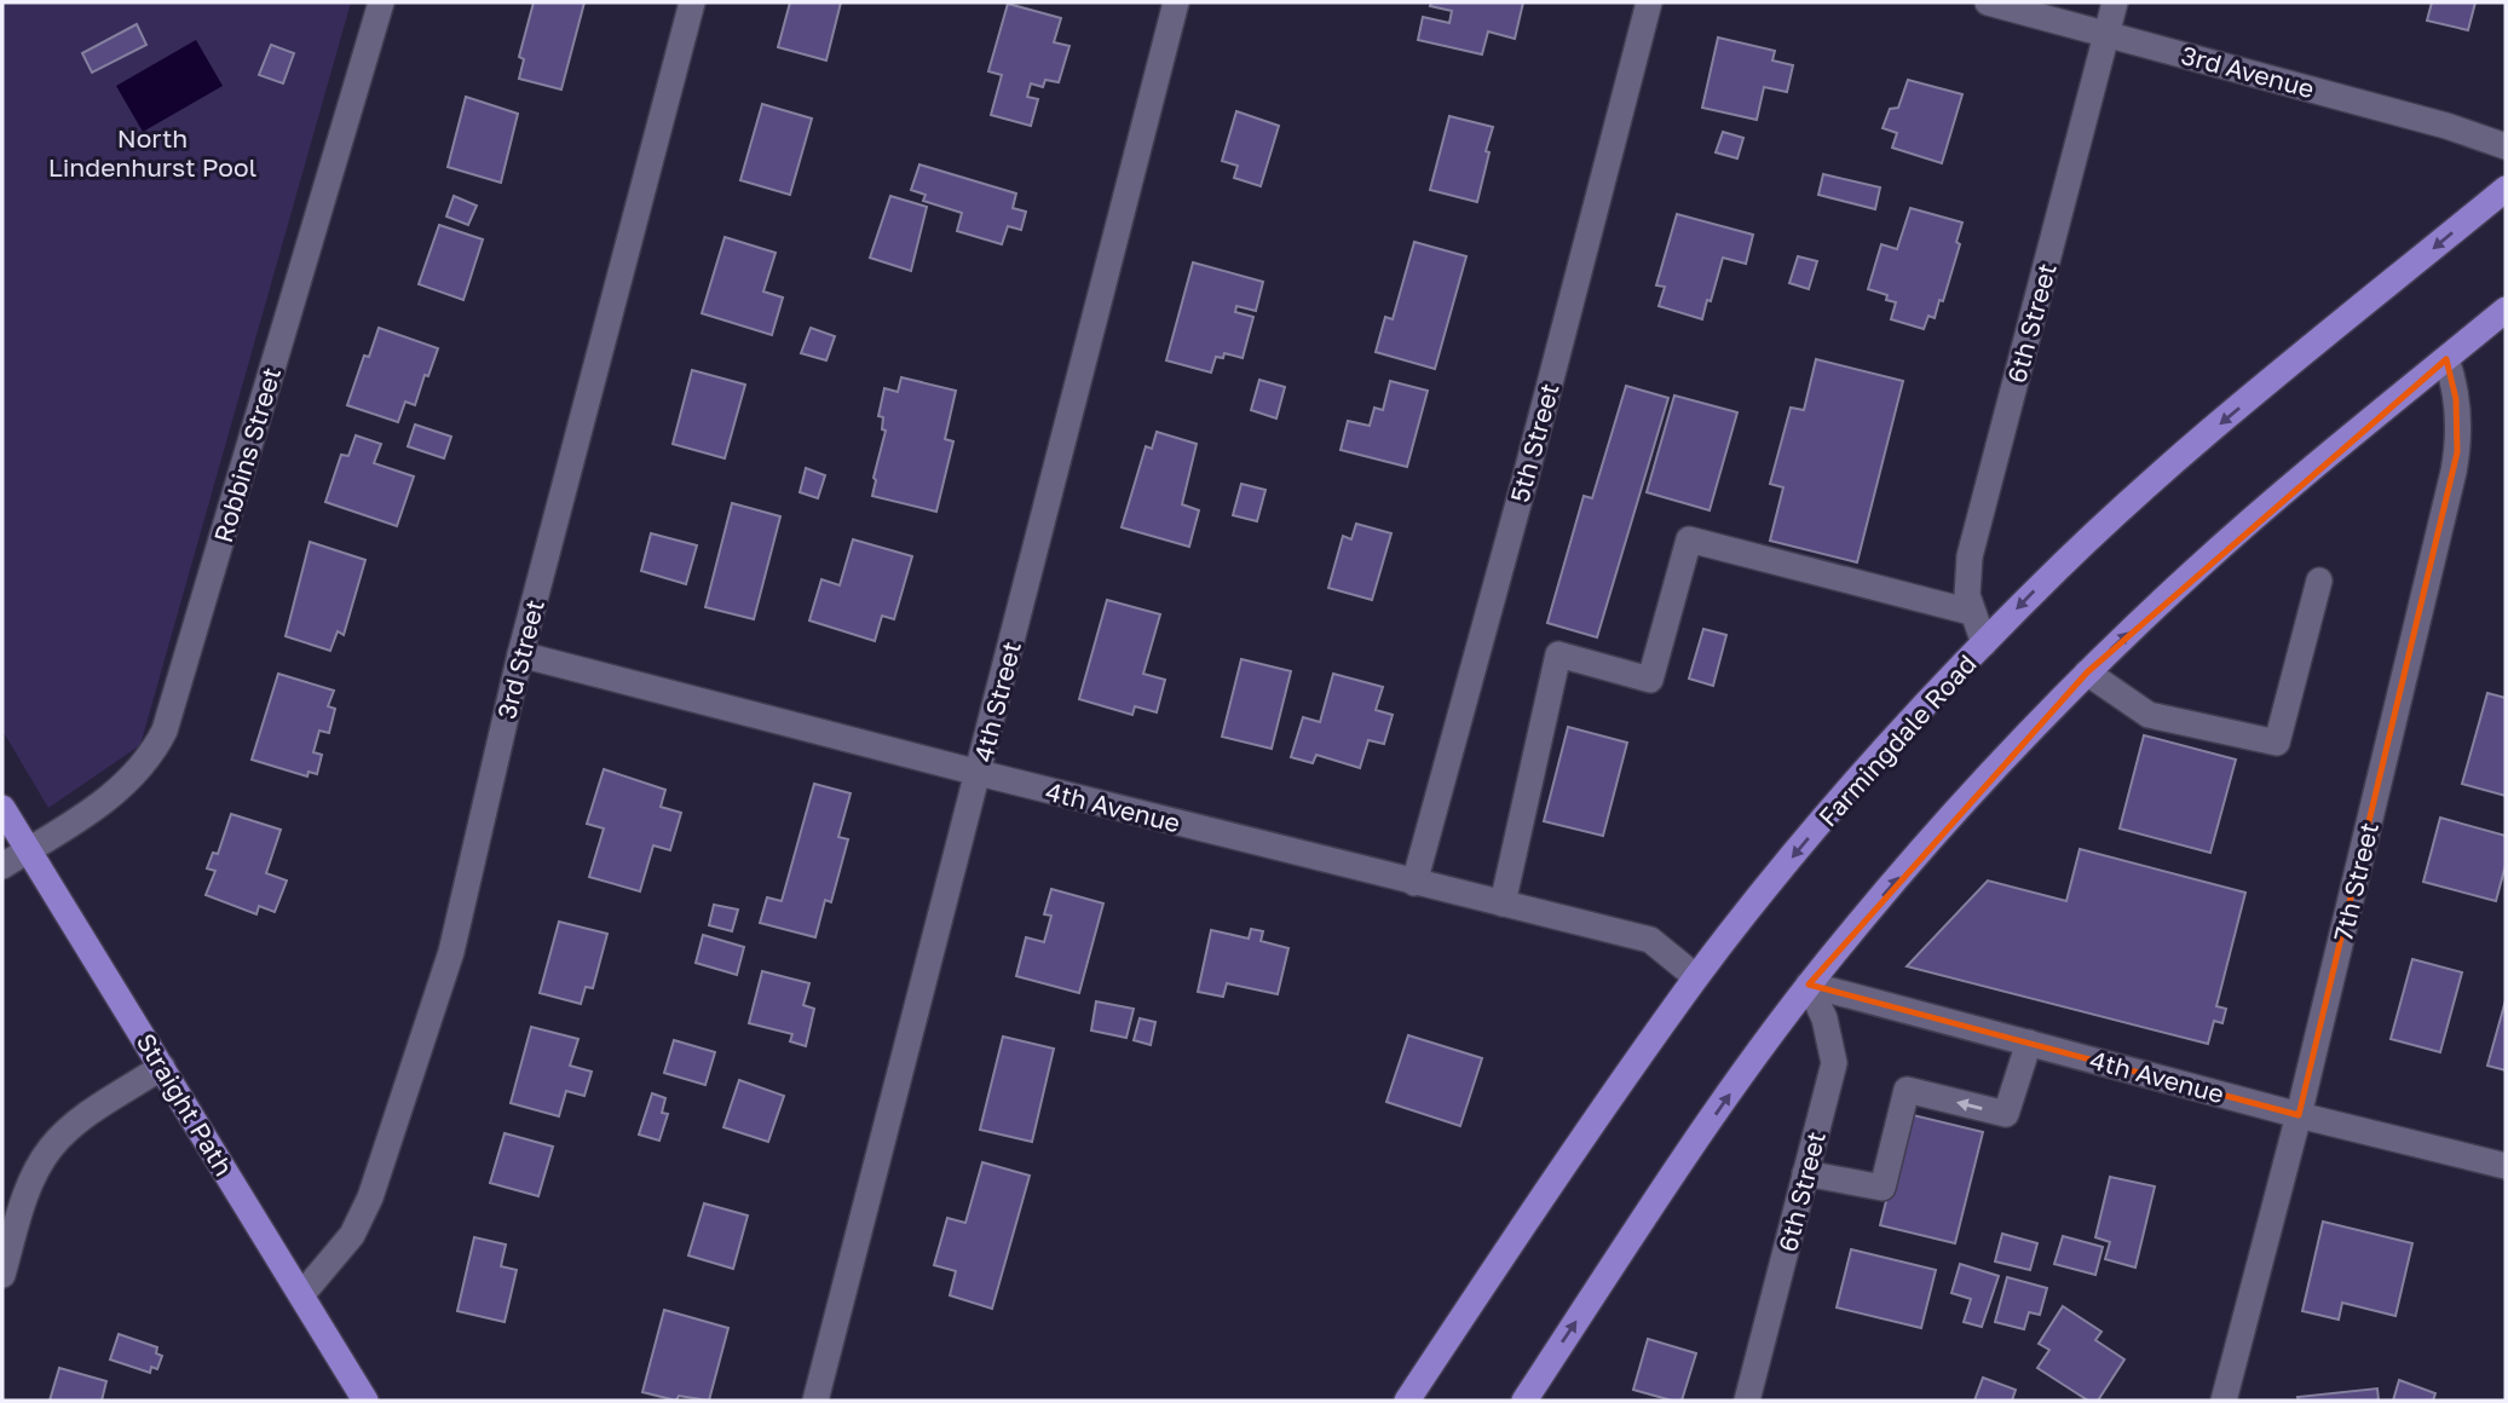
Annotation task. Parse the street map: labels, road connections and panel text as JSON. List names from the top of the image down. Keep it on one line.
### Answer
{"streets":{"main road":["Farmingdale Road","Straight Path"],"street":["3rd Avenue","6th Street","5th Street","Robbins Street","3rd Street","4th Street","4th Avenue","7th Street"]},"crossings":[["3rd Avenue","6th Street"],["6th Street","Farmingdale Road"],["6th Street","4th Avenue"],["5th Street","4th Avenue"],["Robbins Street","Straight Path"],["3rd Street","4th Avenue"],["3rd Street","Straight Path"],["4th Street","4th Avenue"],["Farmingdale Road","4th Avenue"],["4th Avenue","7th Street"]],"parks":["North Lindenhurst Pool"]}
